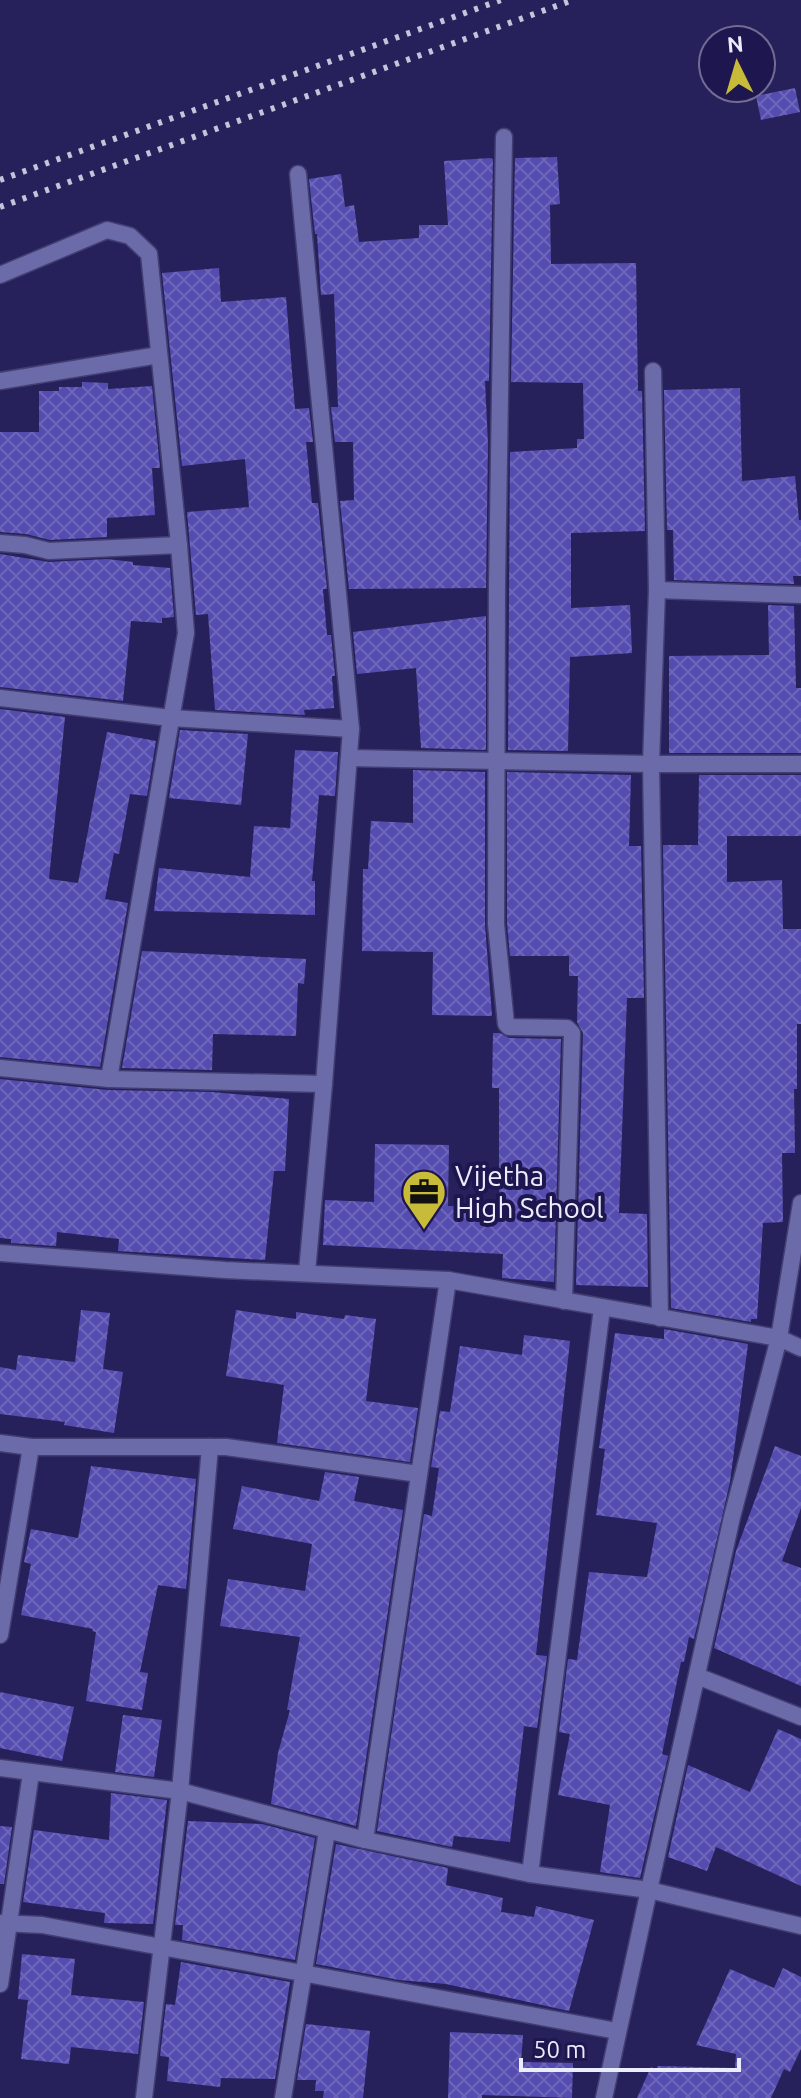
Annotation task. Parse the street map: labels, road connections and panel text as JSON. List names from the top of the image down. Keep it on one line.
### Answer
{"places":{"office":["Vijetha High School"]},"scale_bar":"50 m","north":"top"}
